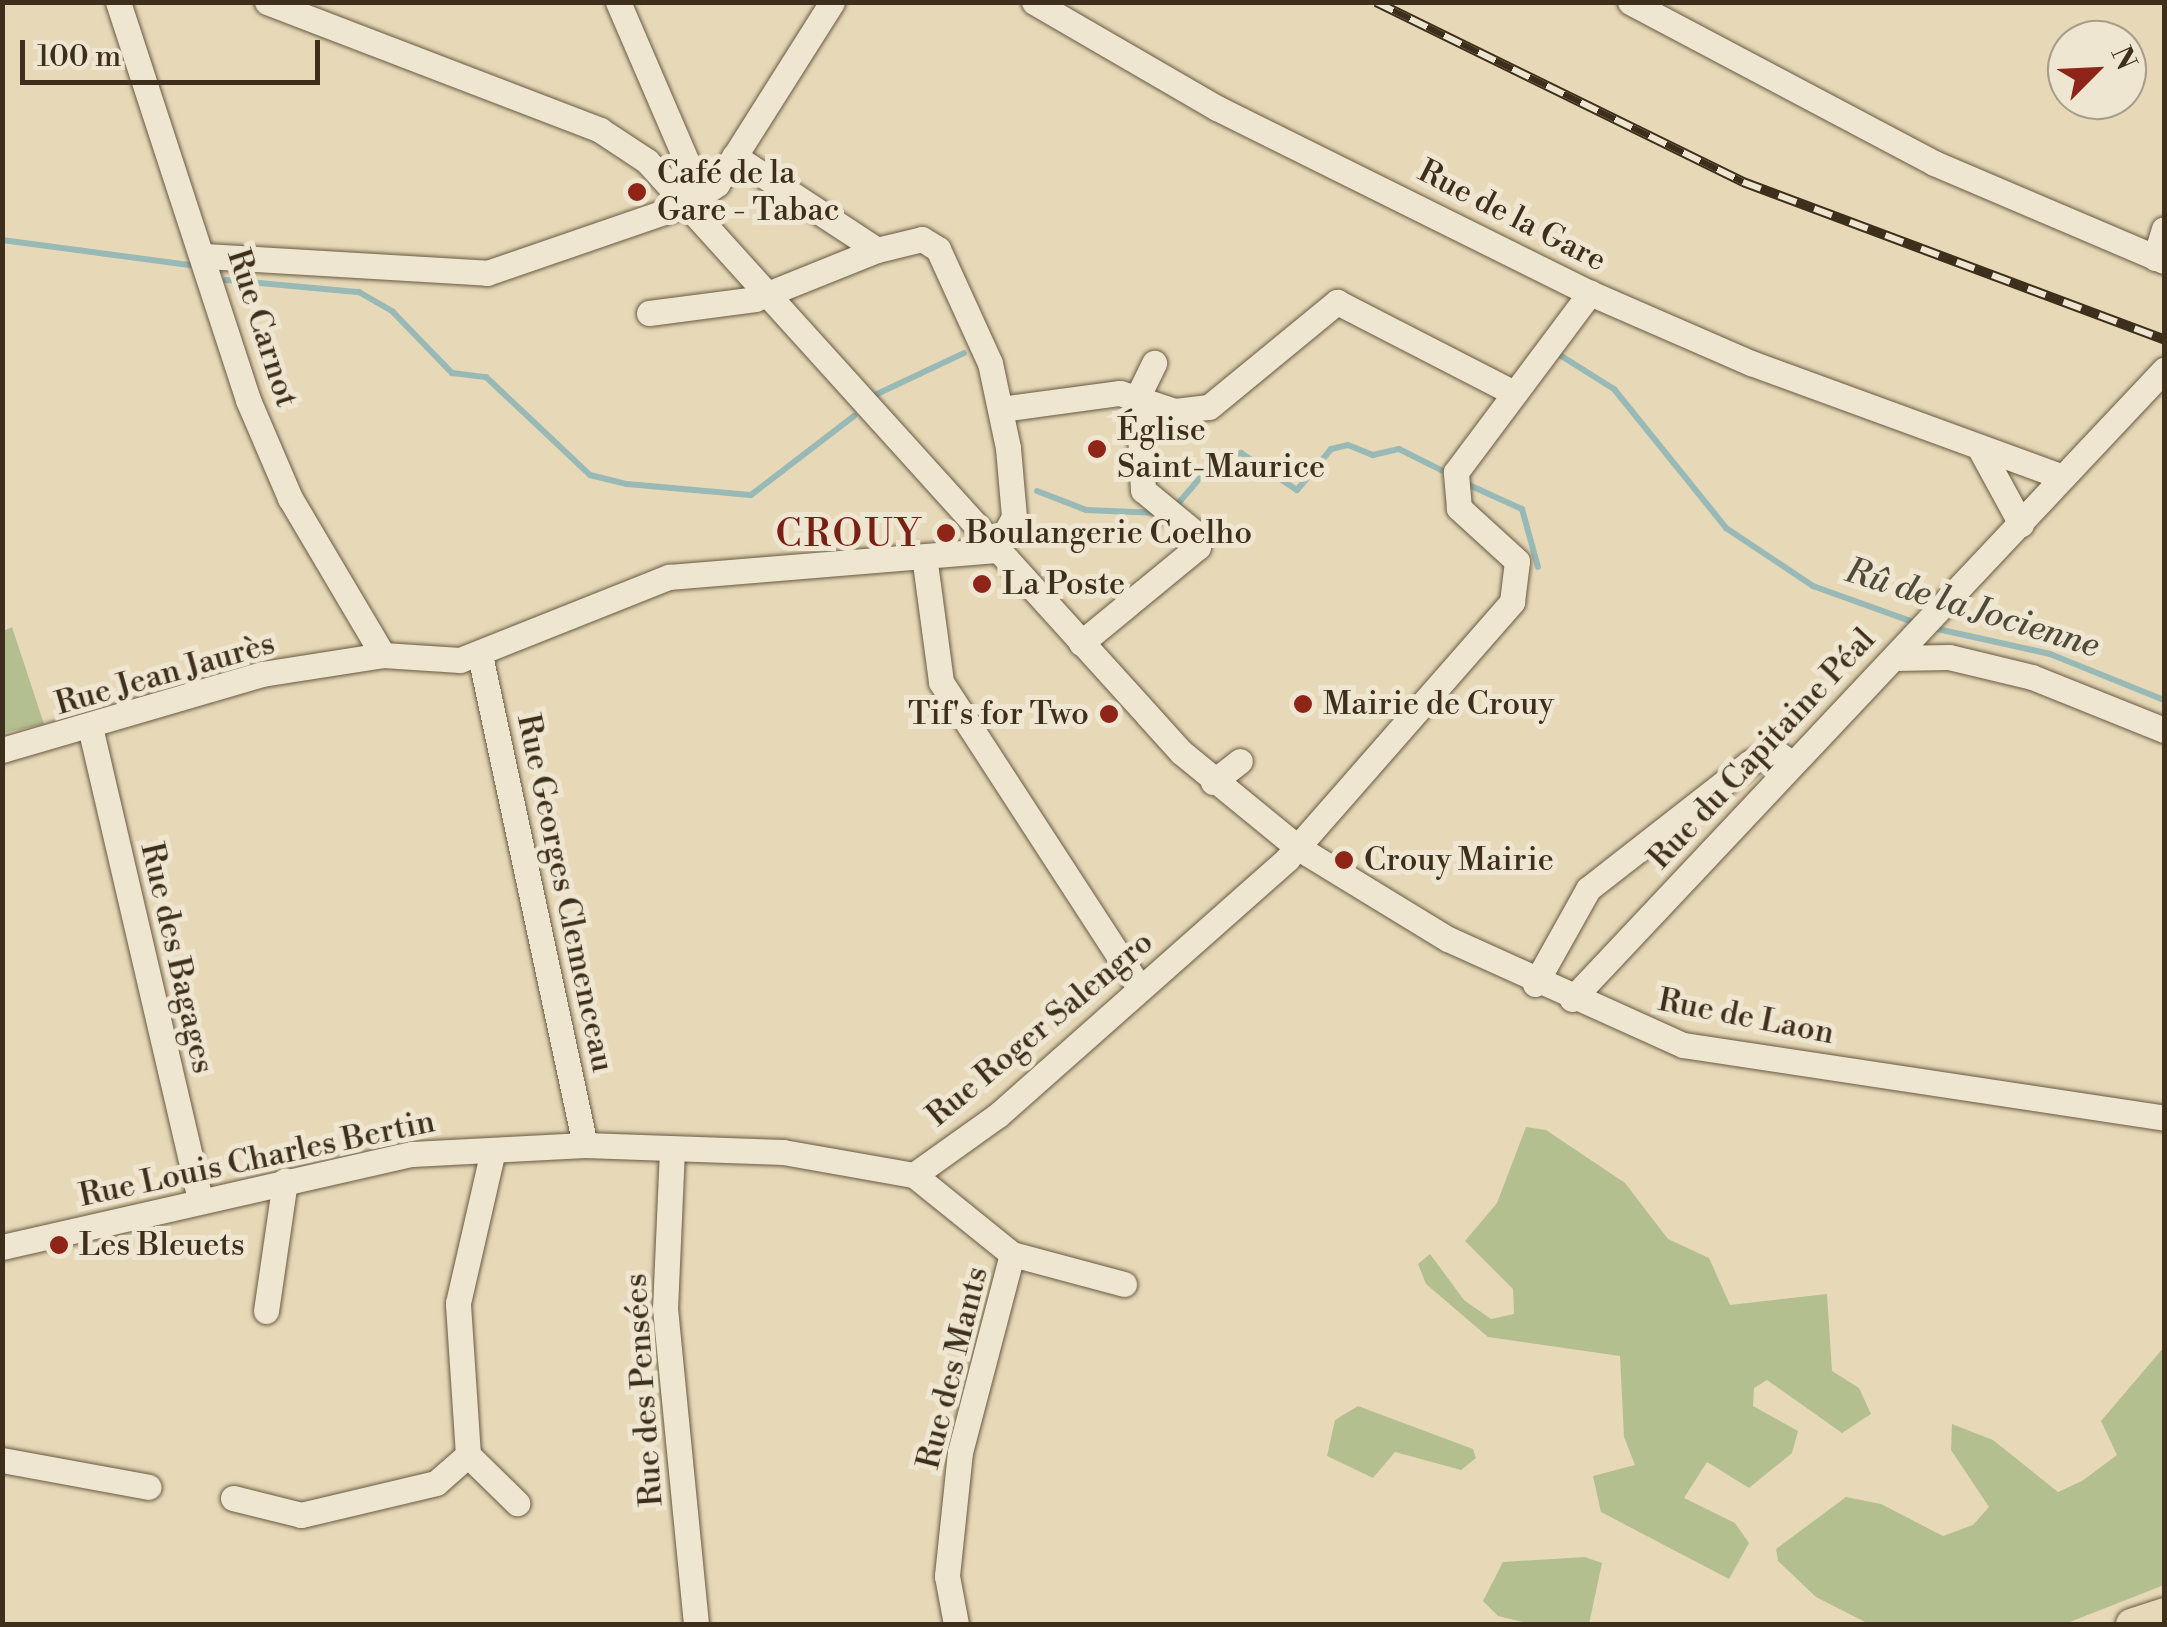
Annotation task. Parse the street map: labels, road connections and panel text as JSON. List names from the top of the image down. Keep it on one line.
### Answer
{"streets":{"street":["Rue de la Gare","Rue Carnot","Rue Jean Jaurès","Rue du Capitaine Péal","Rue Georges Clemenceau","Rue des Bagages","Rue de Laon","Rue Roger Salengro","Rue Louis Charles Bertin","Rue des Mants","Rue des Pensées"]},"crossings":[["Rue de la Gare","Rue du Capitaine Péal"],["Rue Carnot","Rue Jean Jaurès"],["Rue Jean Jaurès","Rue Georges Clemenceau"],["Rue Jean Jaurès","Rue des Bagages"],["Rue Jean Jaurès","Rue de Laon"],["Rue du Capitaine Péal","Rue de Laon"],["Rue Georges Clemenceau","Rue Louis Charles Bertin"],["Rue des Bagages","Rue Louis Charles Bertin"],["Rue de Laon","Rue Roger Salengro"],["Rue Roger Salengro","Rue des Mants"],["Rue Louis Charles Bertin","Rue des Pensées"]],"districts":["CROUY"],"water":["Rû de la Jocienne"],"places":["Café de la Gare - Tabac","Église Saint-Maurice","Boulangerie Coelho","La Poste","Mairie de Crouy","Tif's for Two","Crouy Mairie","Les Bleuets"],"scale_bar":"100 m","north":"top right"}
